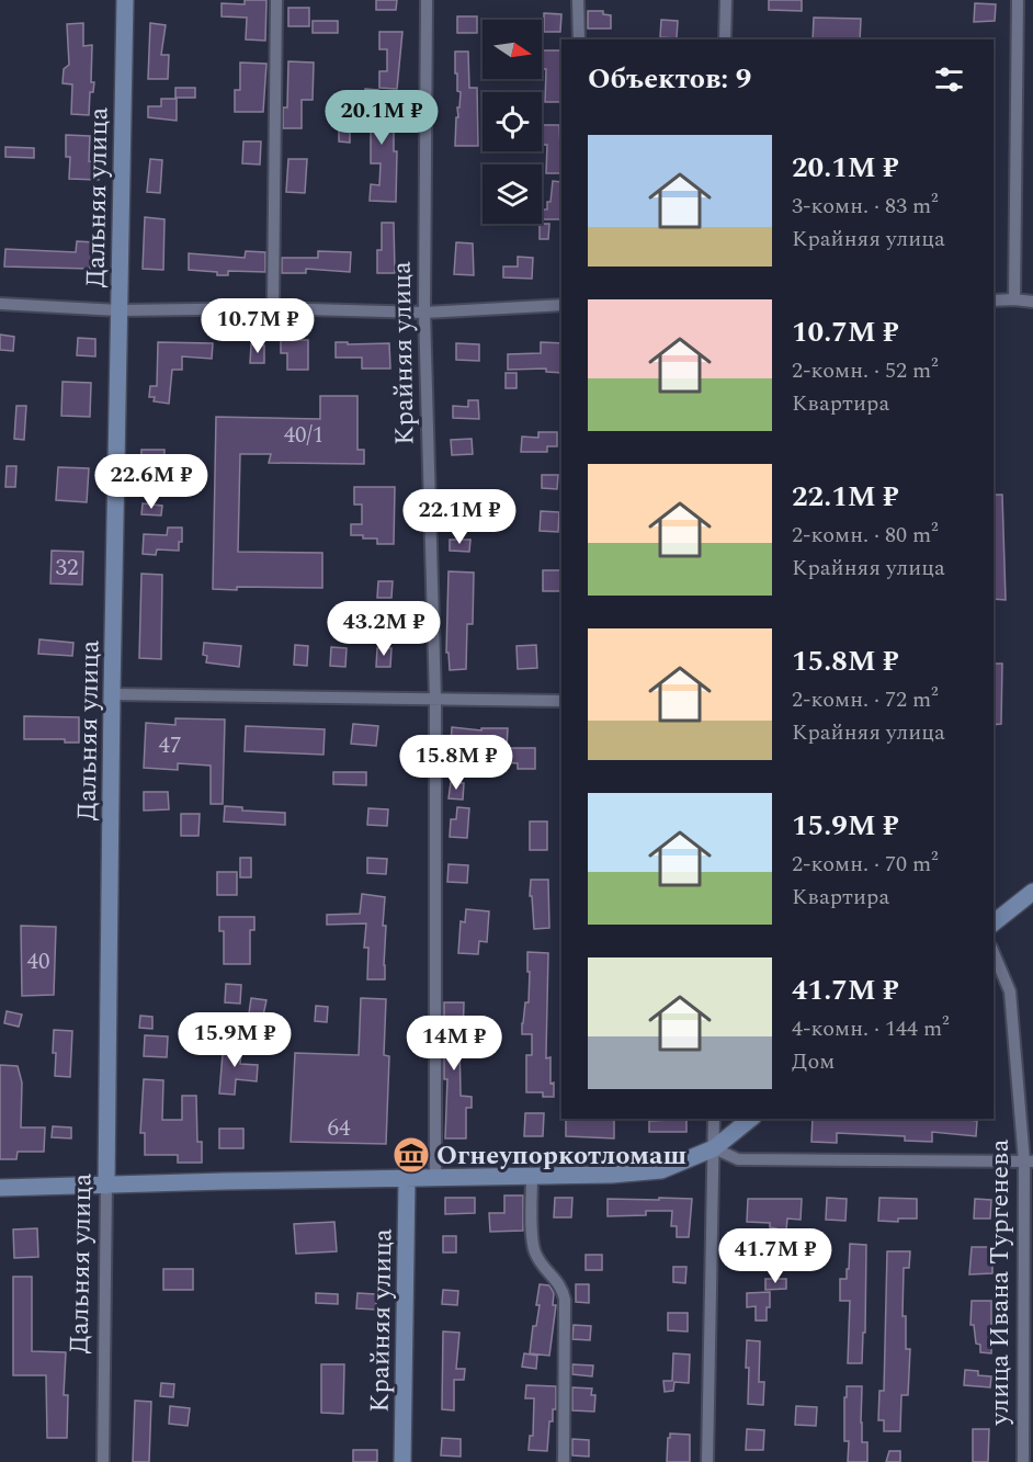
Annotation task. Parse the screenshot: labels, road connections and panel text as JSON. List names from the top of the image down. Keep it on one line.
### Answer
{"streets":{"main road":["Дальняя улица","Крайняя улица"],"street":["улица Ивана Тургенева"]},"places":{"museum":["Огнеупоркотломаш"]},"house_numbers":["40/1","32","47","40","64"],"north":"right","page":{"heading":"Объектов: 9","price":["20.1M ₽","10.7M ₽","22.6M ₽","22.1M ₽","43.2M ₽","15.8M ₽","15.9M ₽","14M ₽","41.7M ₽"],"list":[{"name":"20.1M ₽","note":"3-комн. · 83 m² · Крайняя улица"},{"name":"10.7M ₽","note":"2-комн. · 52 m² · Квартира"},{"name":"22.1M ₽","note":"2-комн. · 80 m² · Крайняя улица"},{"name":"15.8M ₽","note":"2-комн. · 72 m² · Крайняя улица"},{"name":"15.9M ₽","note":"2-комн. · 70 m² · Квартира"},{"name":"41.7M ₽","note":"4-комн. · 144 m² · Дом"}]}}
